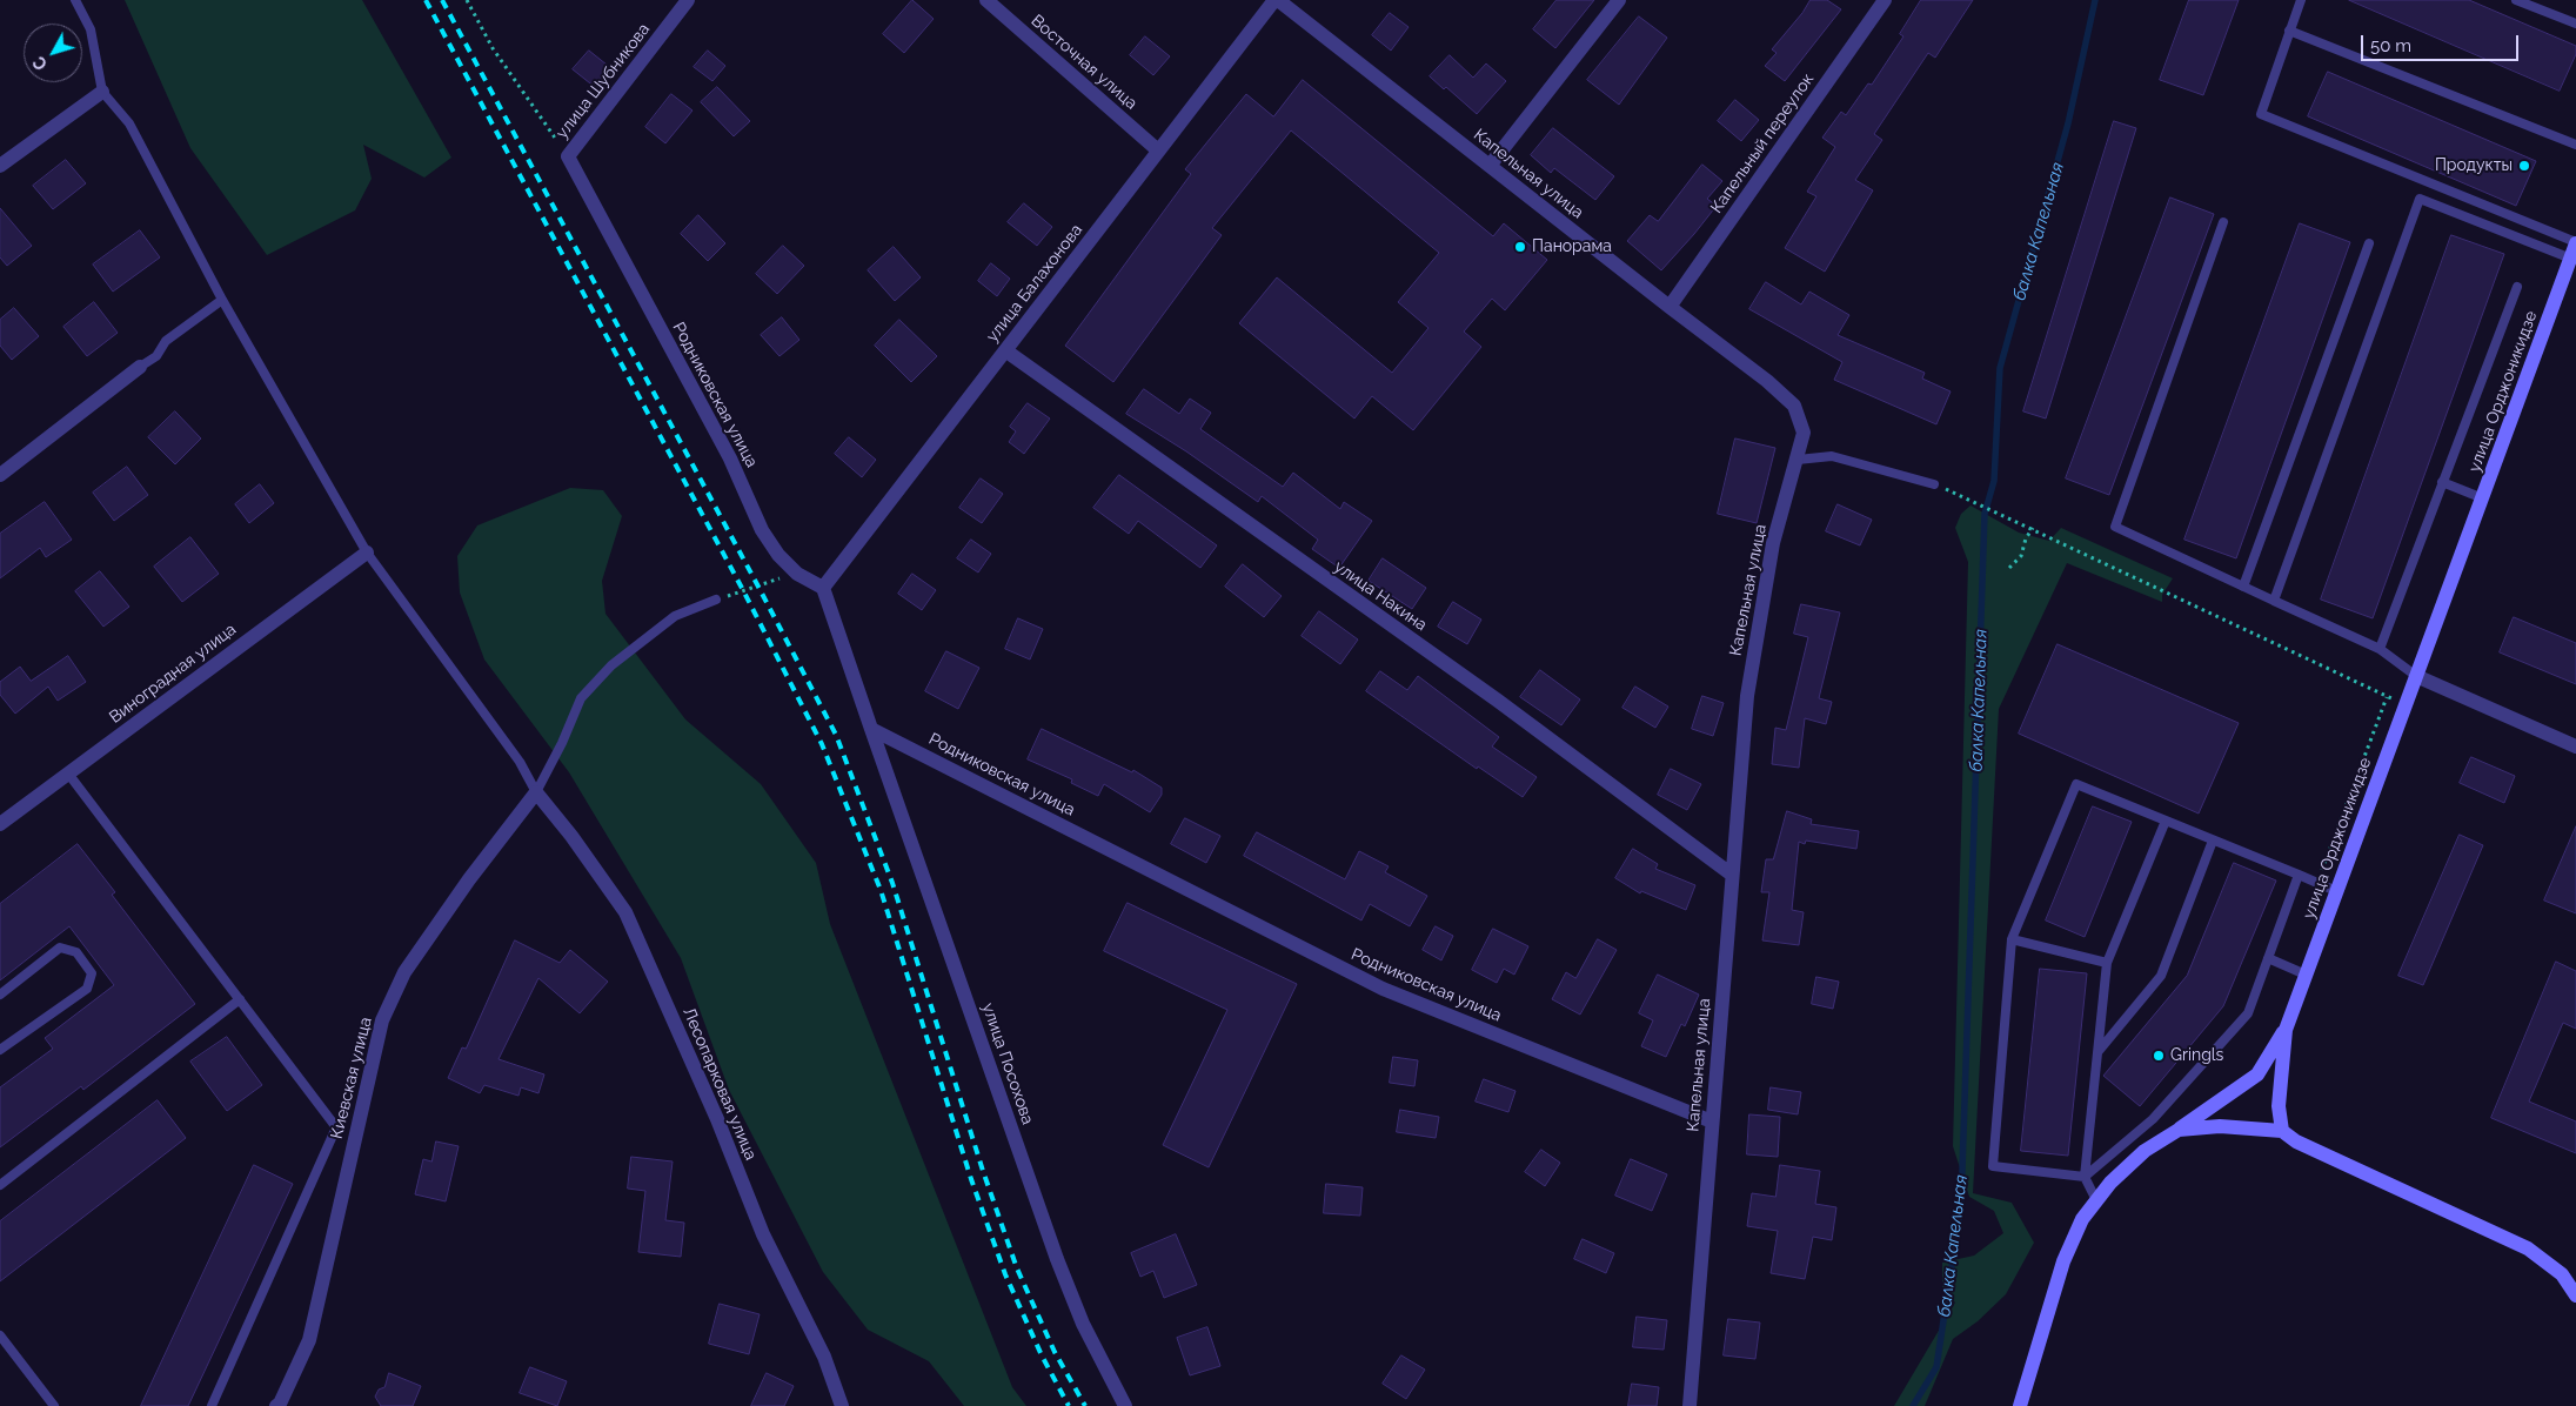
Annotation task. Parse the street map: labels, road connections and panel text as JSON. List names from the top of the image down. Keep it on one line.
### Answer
{"streets":{"main road":["улица Орджоникидзе"],"street":["Восточная улица","улица Шубникова","Капельный переулок","Капельная улица","улица Балахонова","Родниковская улица","улица Накина","Виноградная улица","улица Посохова","Киевская улица","Лесопарковая улица"]},"crossings":[["Восточная улица","улица Балахонова"],["улица Шубникова","Родниковская улица"],["Капельный переулок","Капельная улица"],["Капельная улица","улица Балахонова"],["Капельная улица","Родниковская улица"],["Капельная улица","улица Накина"],["улица Балахонова","Родниковская улица"],["улица Балахонова","улица Накина"],["Родниковская улица","улица Посохова"],["Киевская улица","Лесопарковая улица"]],"water":["балка Капельная"],"places":["Продукты","Панорама","Gringls"],"scale_bar":"50 m","north":"bottom left"}
